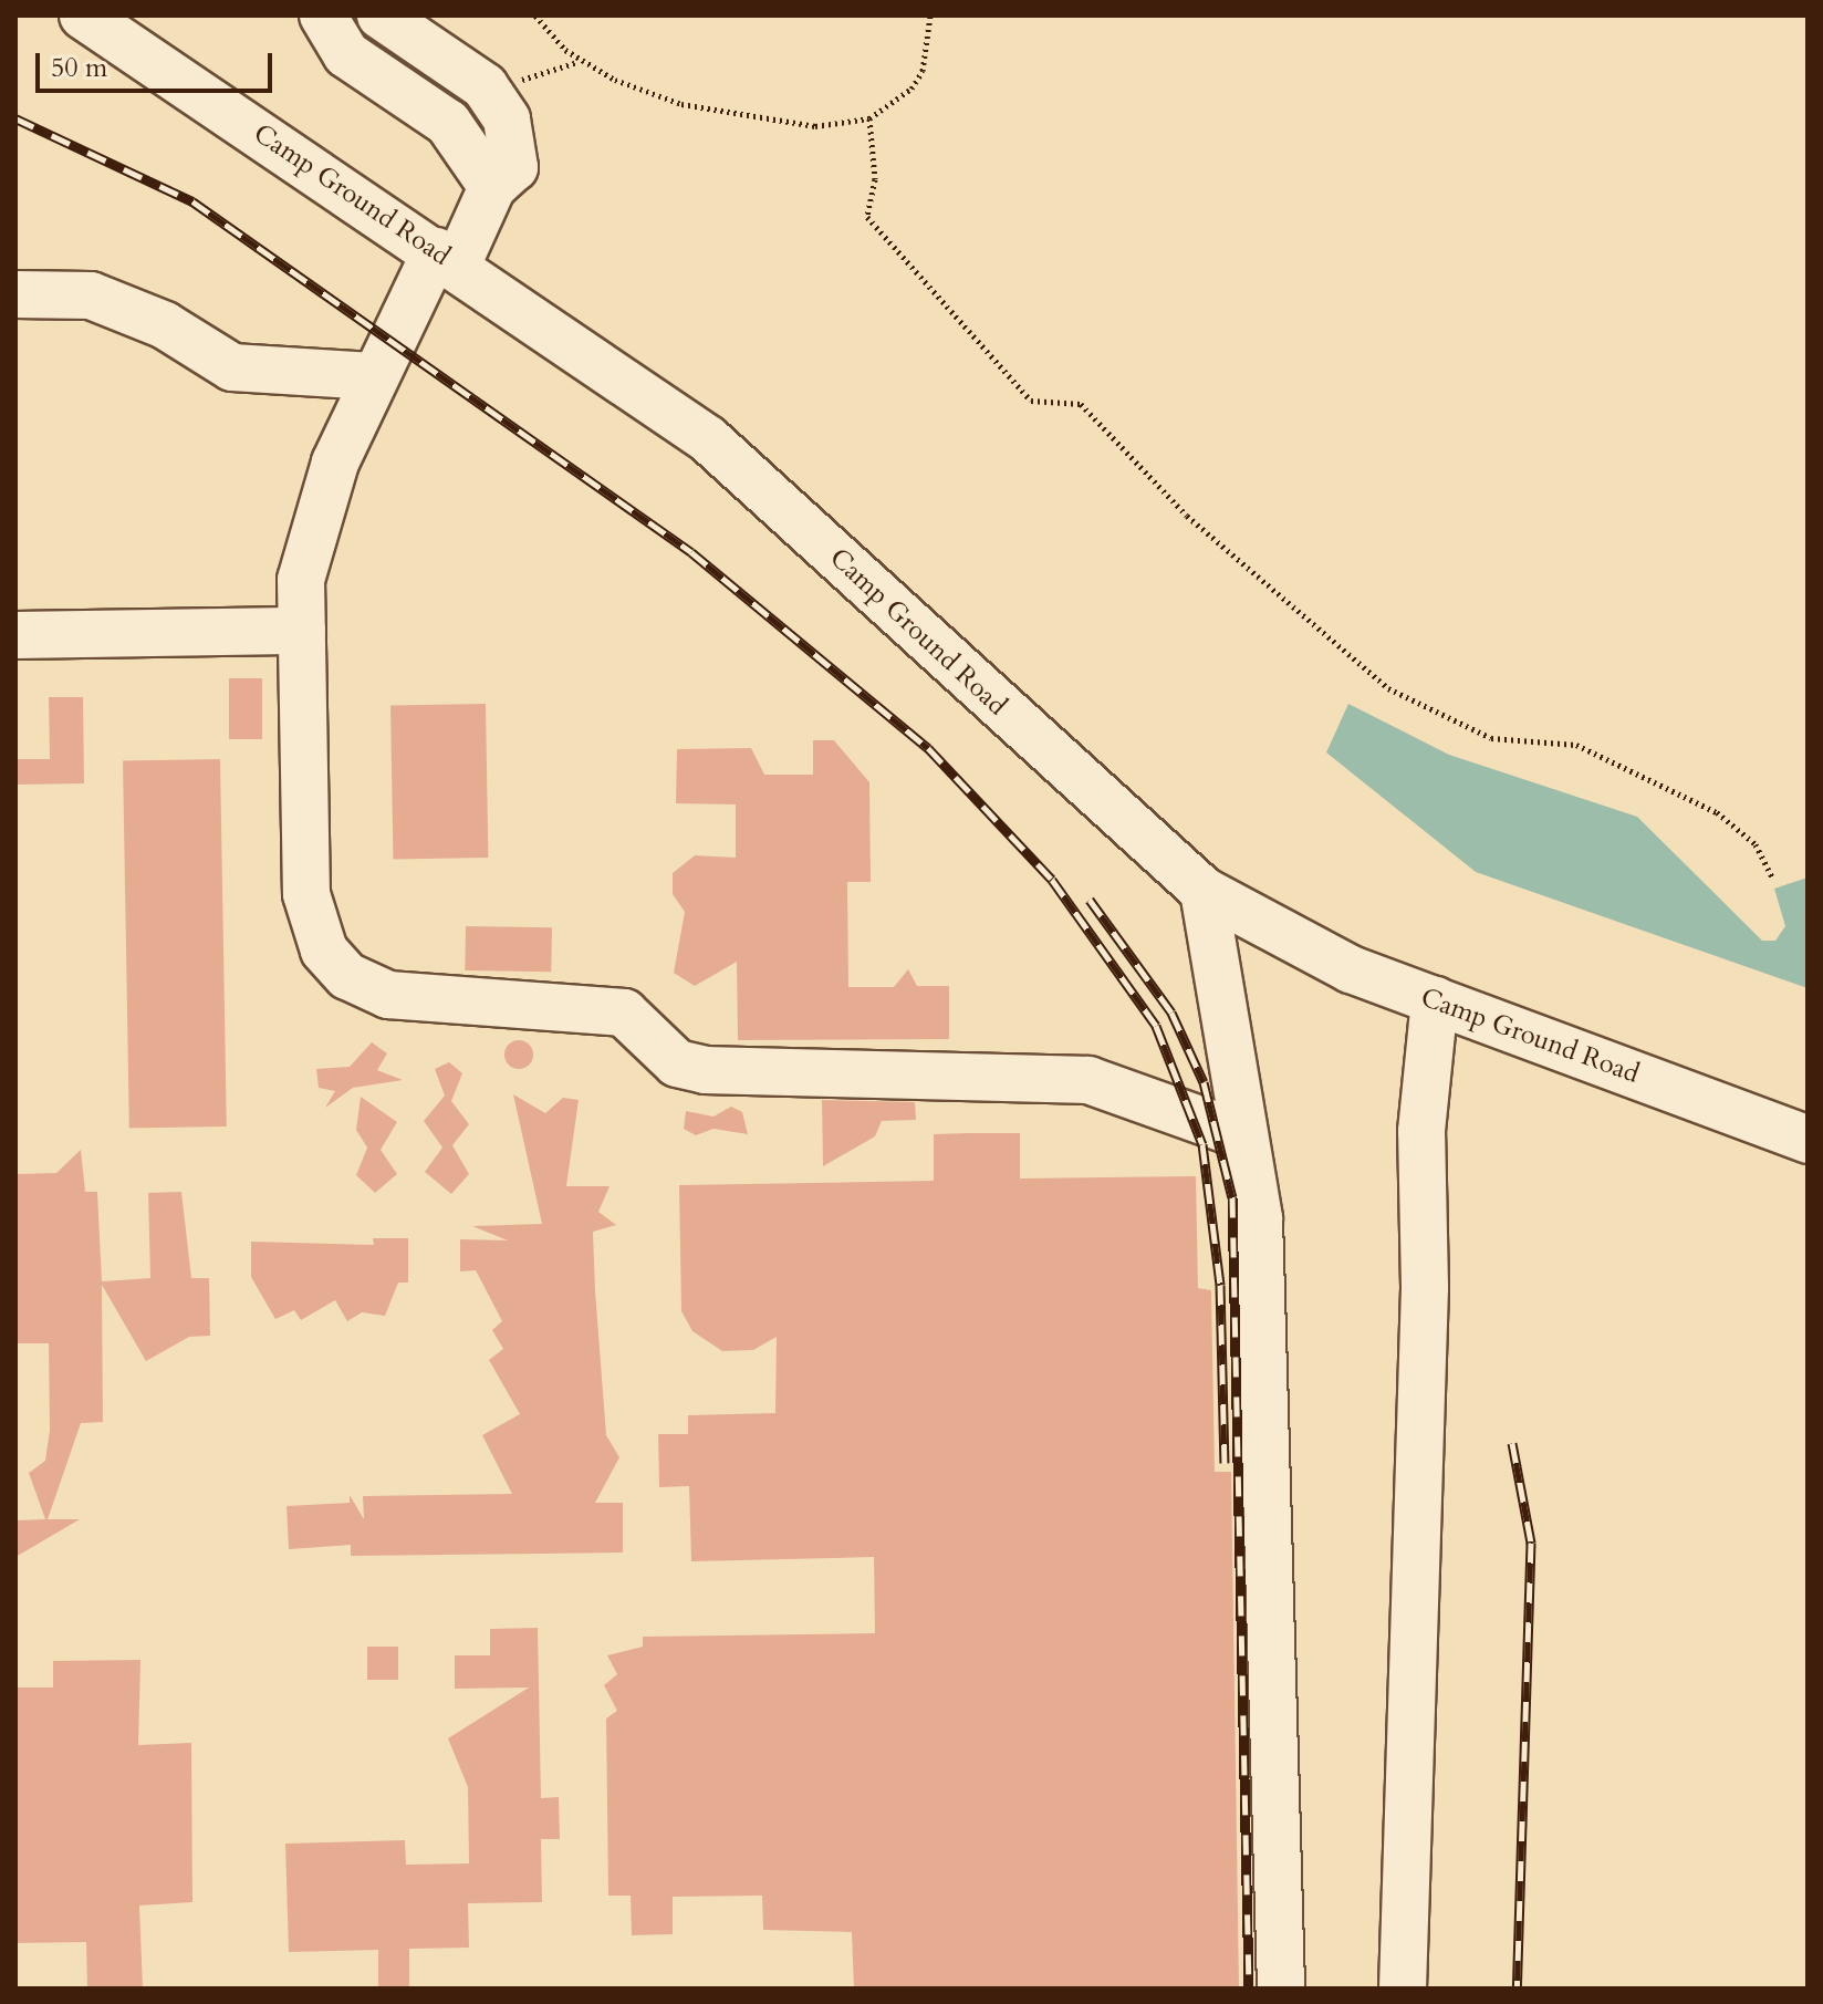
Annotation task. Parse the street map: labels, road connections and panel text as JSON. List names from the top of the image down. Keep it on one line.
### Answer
{"streets":{"street":["Camp Ground Road"]},"scale_bar":"50 m"}
